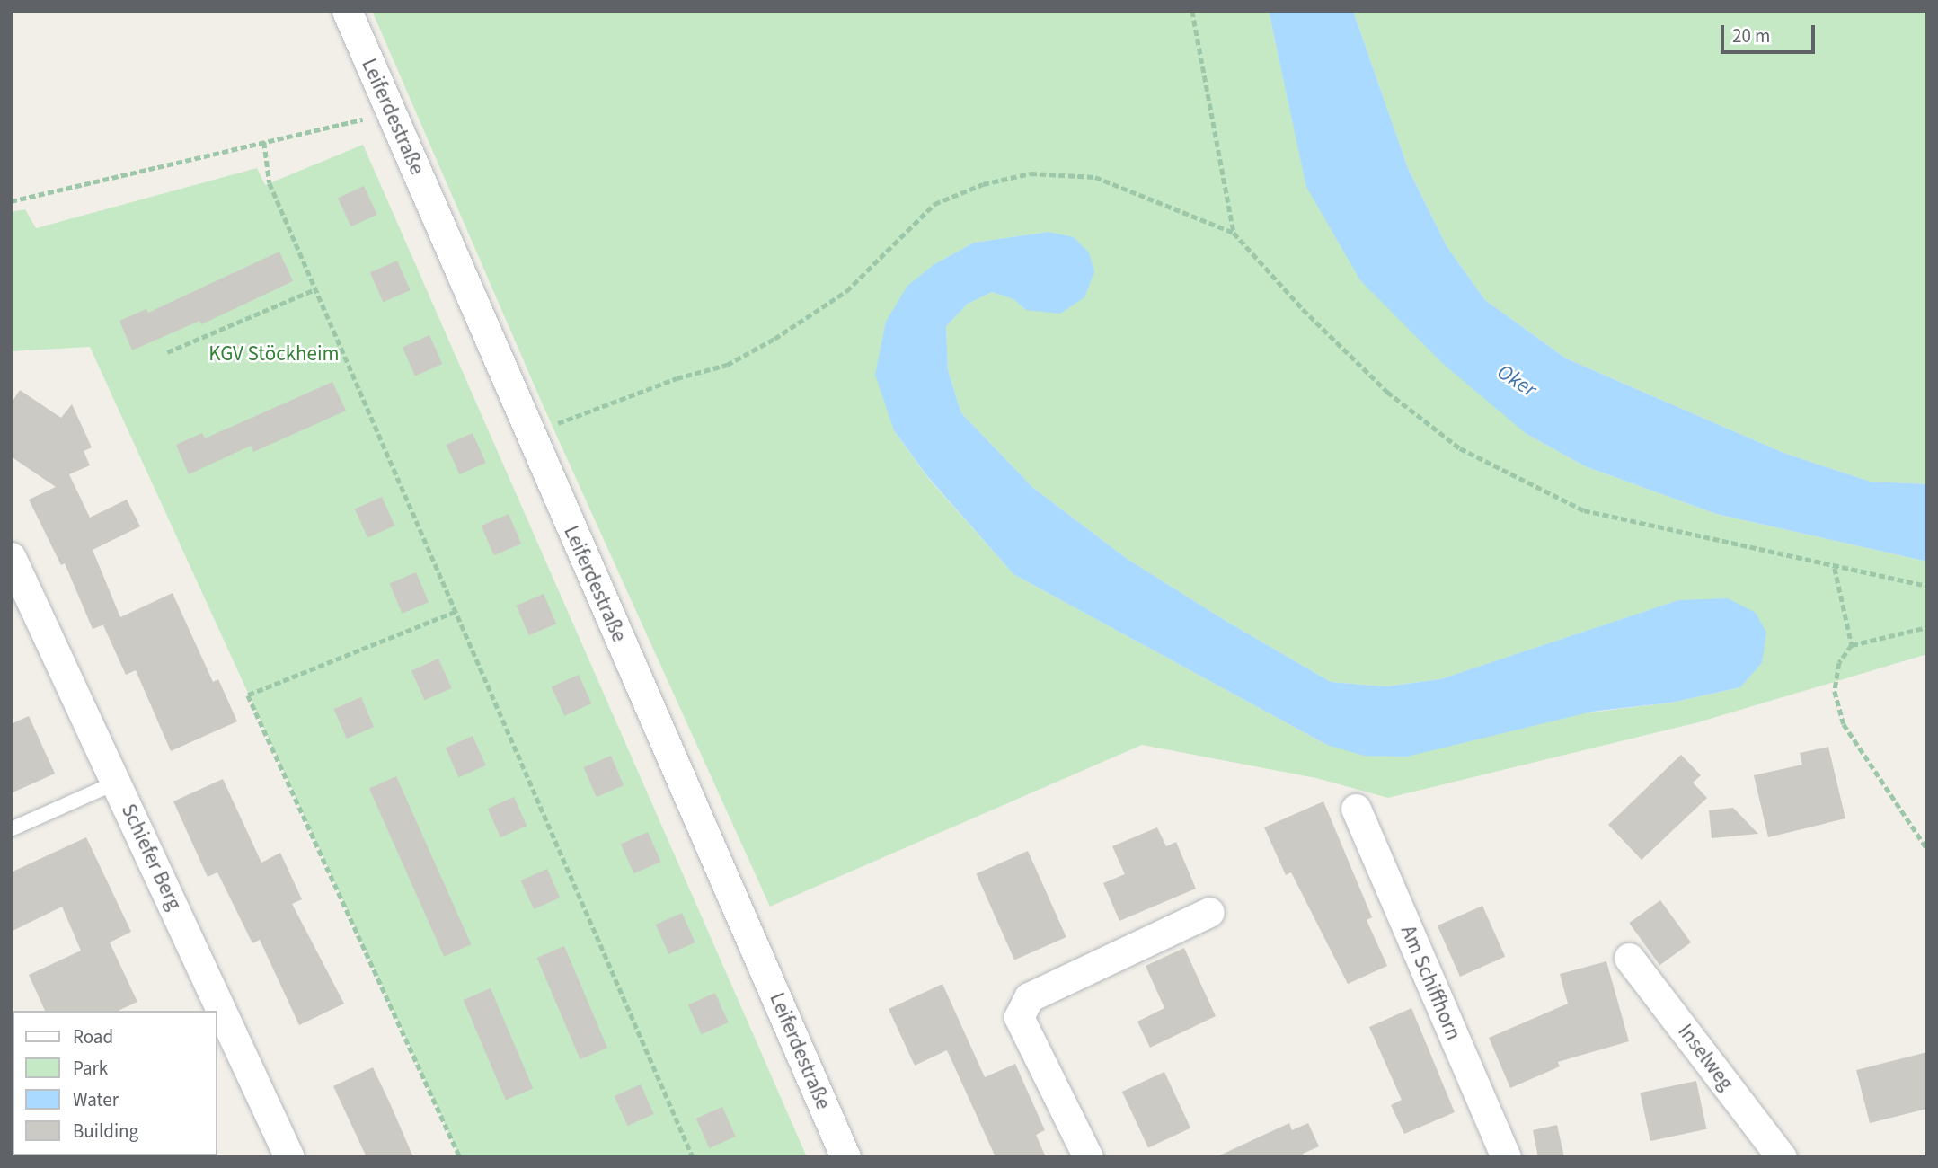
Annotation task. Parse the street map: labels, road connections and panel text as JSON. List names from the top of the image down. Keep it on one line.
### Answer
{"streets":{"street":["Leiferdestraße","Schiefer Berg","Am Schiffhorn","Inselweg"]},"water":["Oker"],"parks":["KGV Stöckheim"],"legend":["Road","Park","Water","Building"],"scale_bar":"20 m"}
